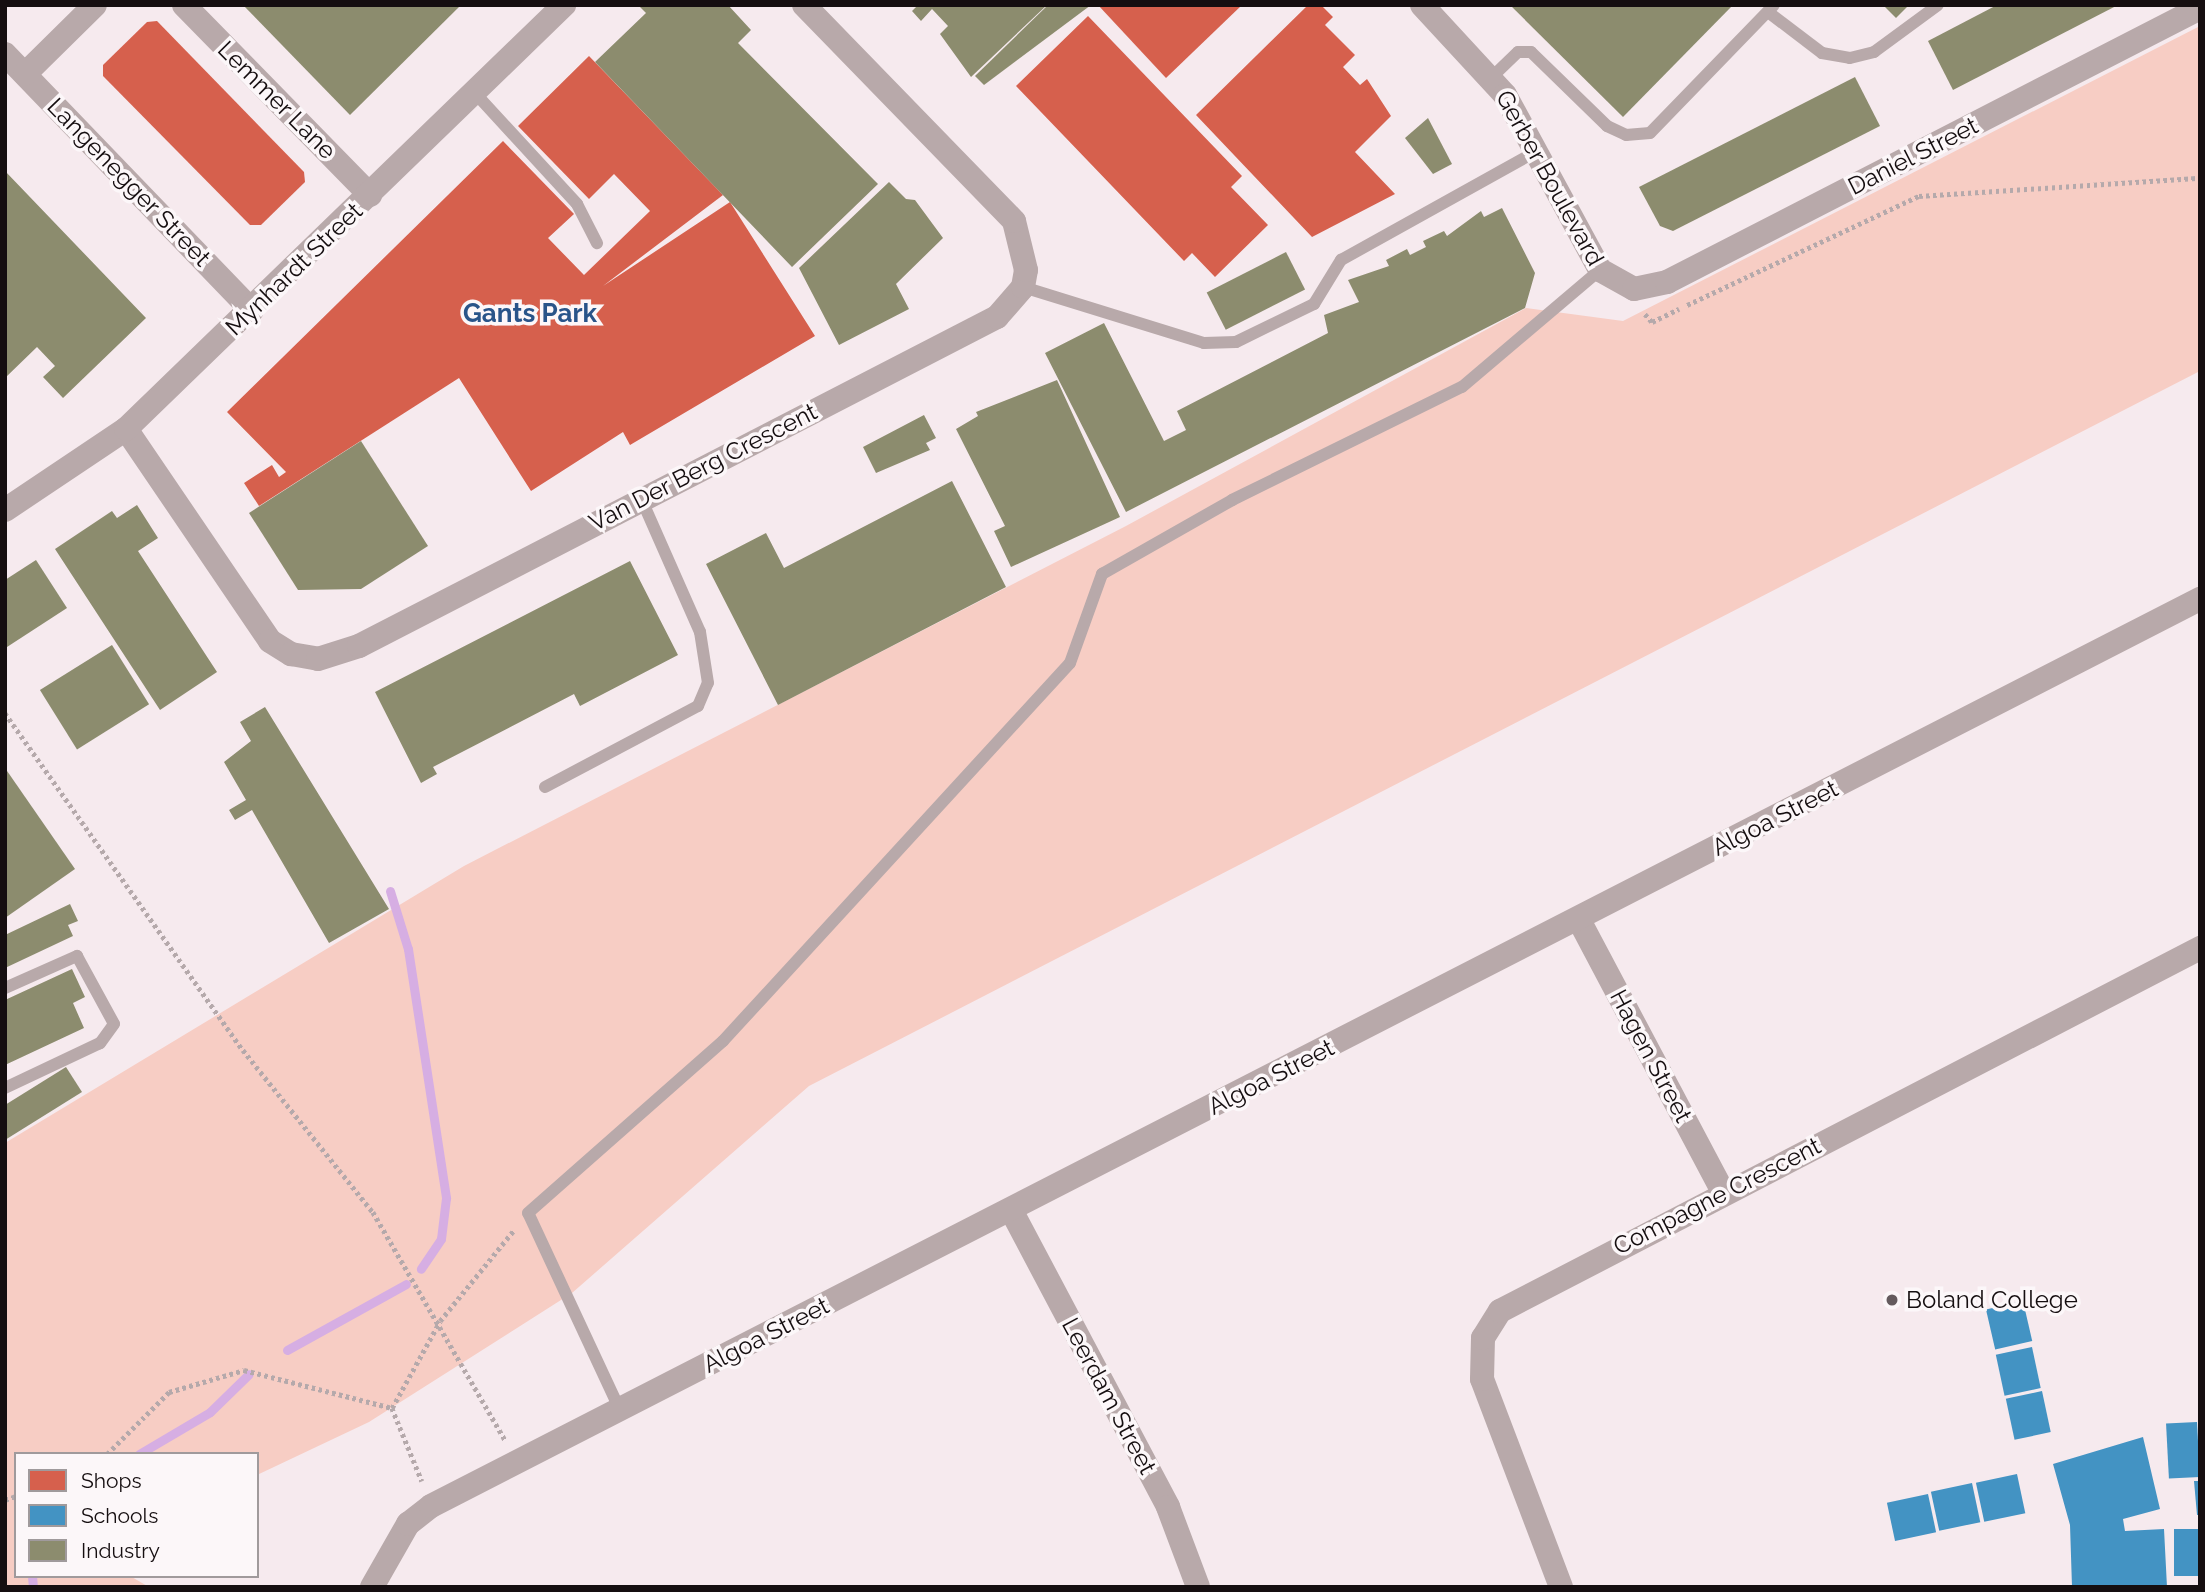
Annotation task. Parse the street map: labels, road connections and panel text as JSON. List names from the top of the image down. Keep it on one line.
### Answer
{"streets":{"street":["Lemmer Lane","Daniel Street","Gerber Boulevard","Langenegger Street","Mynhardt Street","Van Der Berg Crescent","Algoa Street","Hagen Street","Compagne Crescent","Leerdam Street"]},"crossings":[["Lemmer Lane","Mynhardt Street"],["Daniel Street","Gerber Boulevard"],["Langenegger Street","Mynhardt Street"],["Mynhardt Street","Van Der Berg Crescent"],["Algoa Street","Hagen Street"],["Algoa Street","Leerdam Street"],["Hagen Street","Compagne Crescent"]],"districts":["Gants Park"],"places":["Boland College"],"legend":["Shops","Schools","Industry"]}
